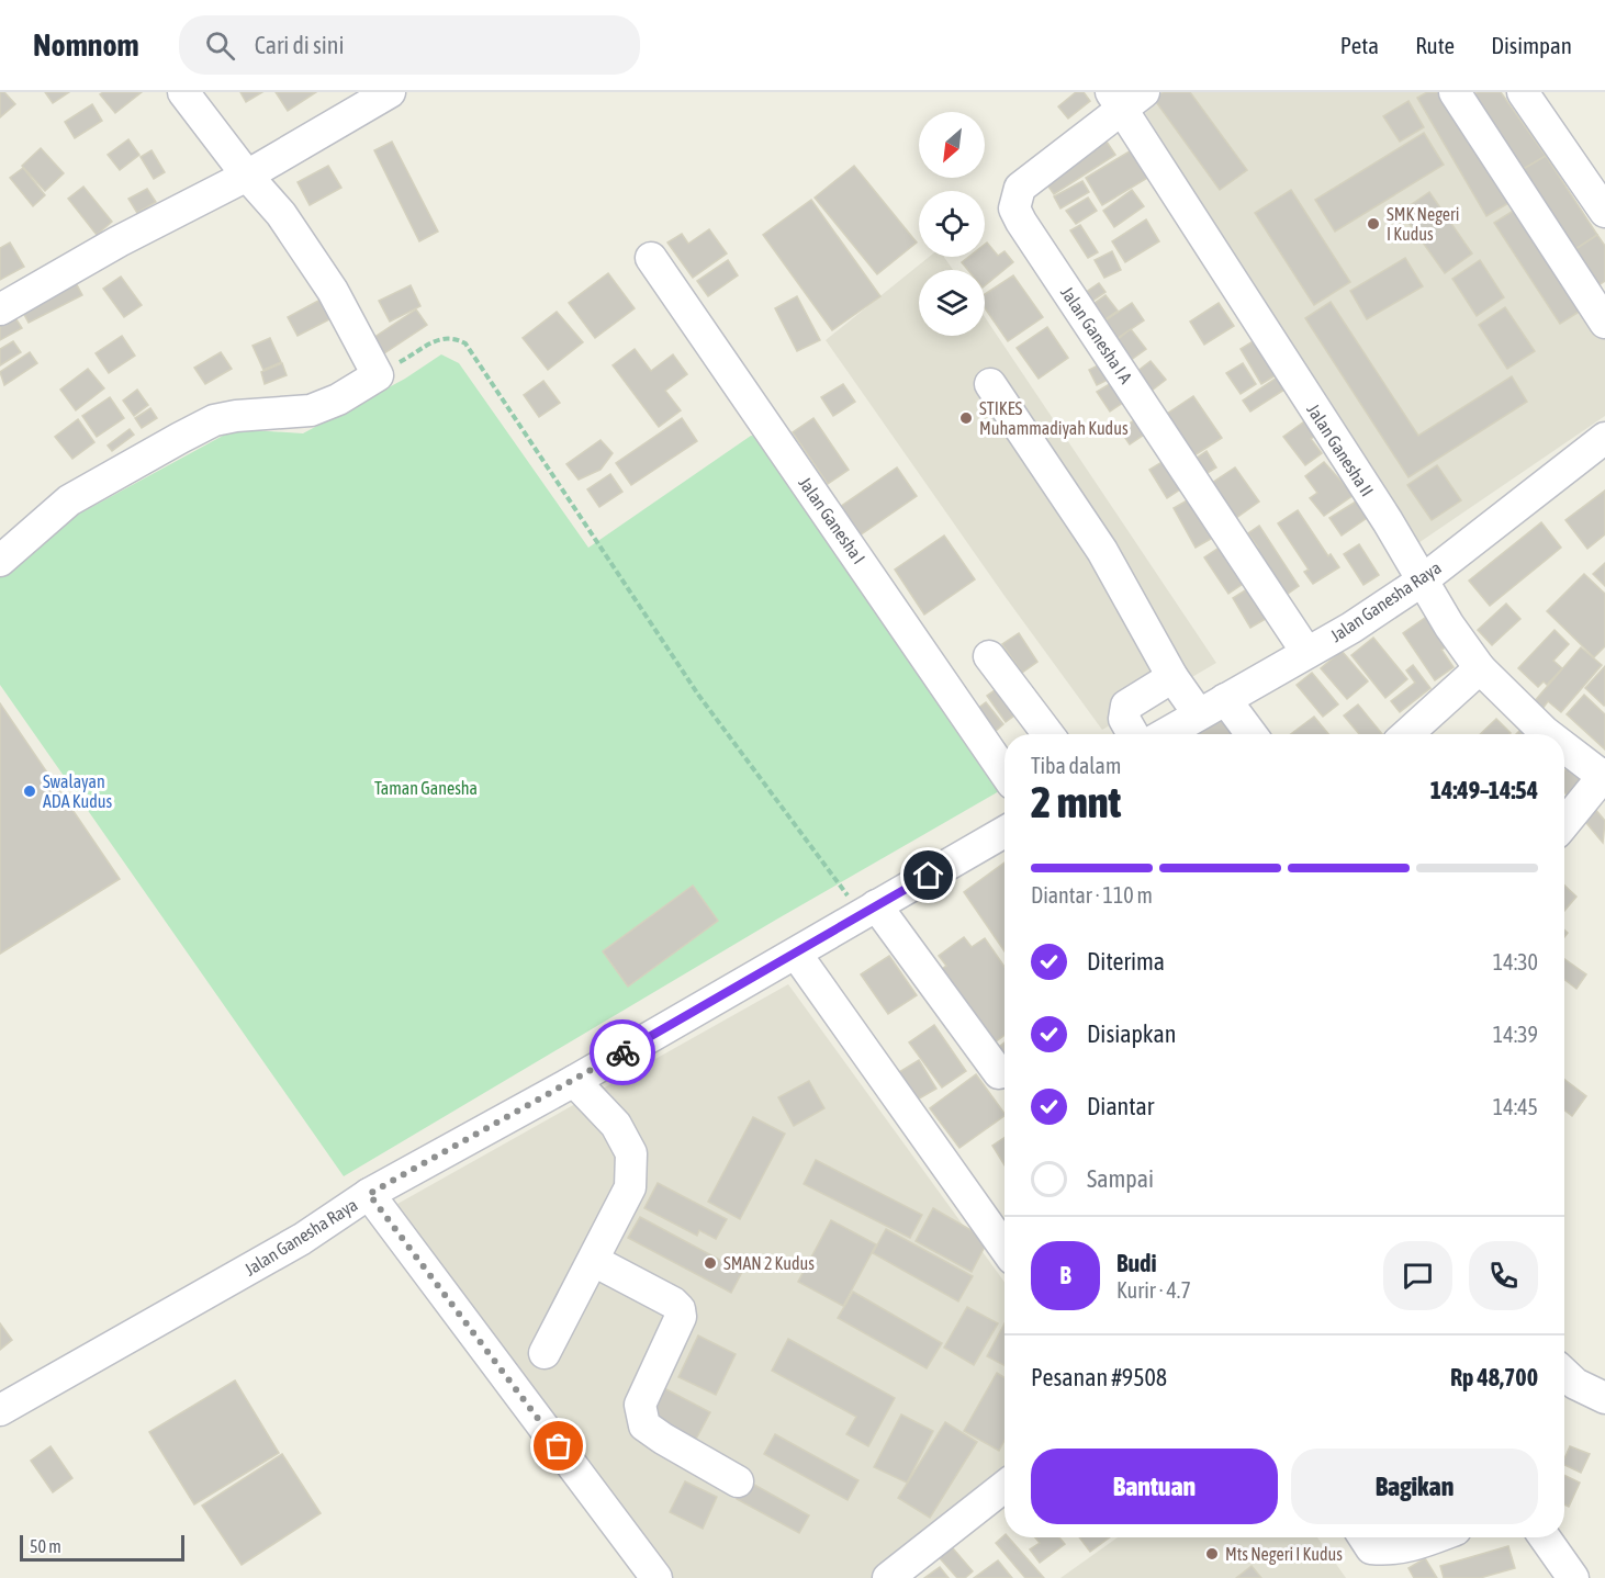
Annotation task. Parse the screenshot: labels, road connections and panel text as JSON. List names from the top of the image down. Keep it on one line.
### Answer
{"streets":{"street":["Jalan Ganesha I A","Jalan Ganesha II","Jalan Ganesha I","Jalan Ganesha Raya"]},"crossings":[["Jalan Ganesha I A","Jalan Ganesha II"],["Jalan Ganesha I A","Jalan Ganesha Raya"],["Jalan Ganesha II","Jalan Ganesha Raya"]],"parks":["Taman Ganesha"],"places":["SMK Negeri I Kudus","STIKES Muhammadiyah Kudus","Swalayan ADA Kudus","SMAN 2 Kudus","Mts Negeri I Kudus"],"scale_bar":"50 m","north":"bottom left","page":{"header":"Nomnom","search":"Cari di sini","nav":["Peta","Rute","Disimpan"],"heading":["2 mnt","Tiba dalam","14:49–14:54"],"panel":["Budi","Kurir · 4.7","Pesanan #9508","Rp 48,700"],"bar":"Diantar · 110 m","list":[["Diterima","14:30"],["Disiapkan","14:39"],["Diantar","14:45"],"Sampai"],"round":"B","buttons":["Bantuan","Bagikan"],"scale":"50 m"}}
